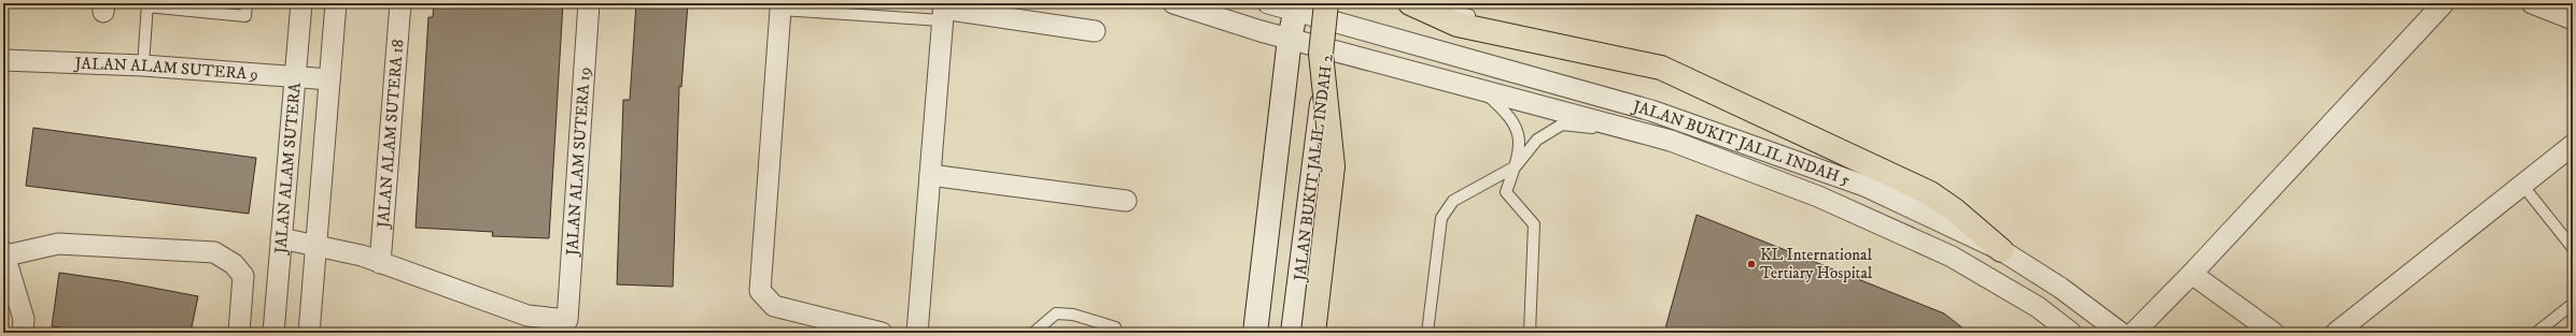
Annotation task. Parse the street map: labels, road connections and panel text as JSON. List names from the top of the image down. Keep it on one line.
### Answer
{"streets":{"street":["JALAN ALAM SUTERA 9","JALAN ALAM SUTERA 18","JALAN BUKIT JALIL INDAH 5","JALAN ALAM SUTERA 19","JALAN BUKIT JALIL INDAH 2","JALAN ALAM SUTERA"]},"crossings":[["JALAN ALAM SUTERA 9","JALAN ALAM SUTERA"],["JALAN ALAM SUTERA 18","JALAN ALAM SUTERA 19"],["JALAN BUKIT JALIL INDAH 5","JALAN BUKIT JALIL INDAH 2"]],"places":["KL International Tertiary Hospital"]}
